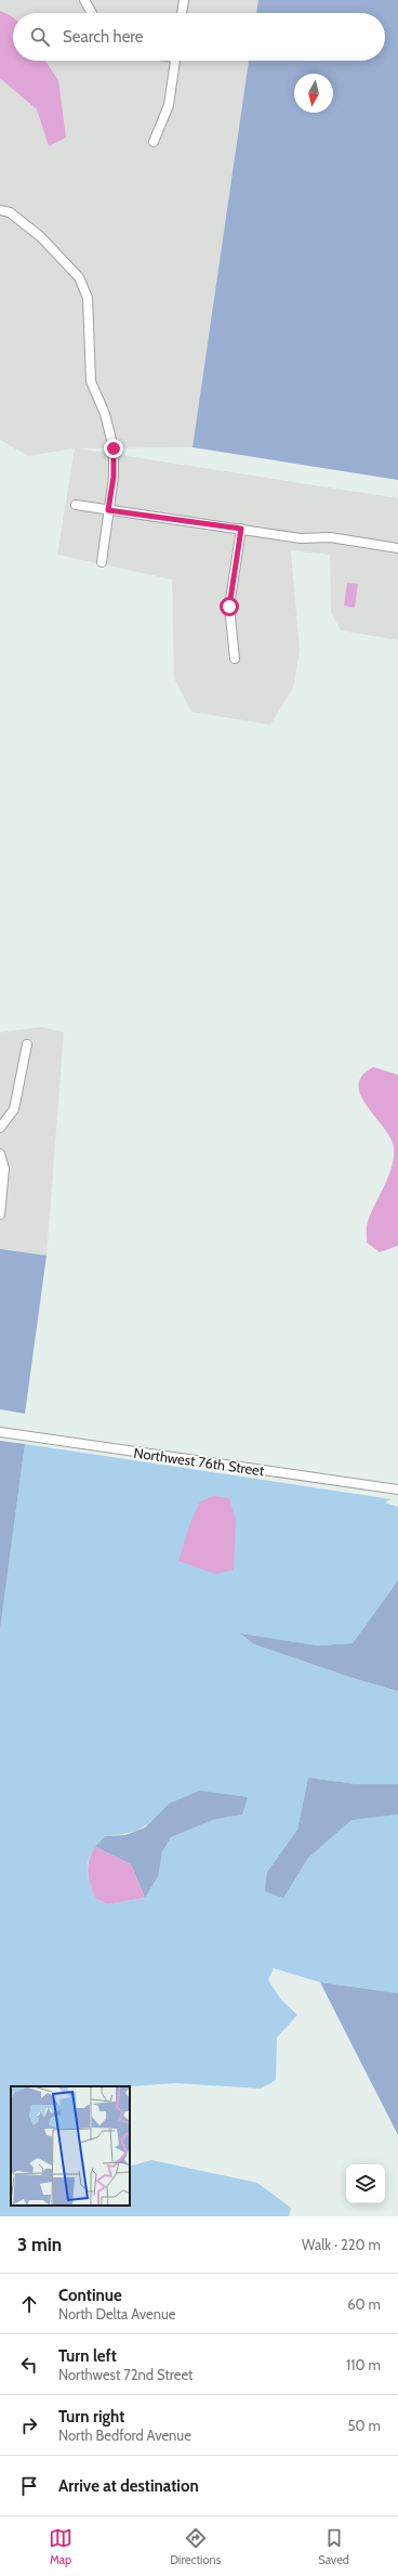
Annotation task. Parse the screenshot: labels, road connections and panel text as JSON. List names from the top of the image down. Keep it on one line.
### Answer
{"streets":{"street":["Northwest 76th Street"]},"north":"bottom","page":{"search":"Search here","heading":["3 min","Walk · 220 m"],"list":[["Continue","North Delta Avenue","60 m"],["Turn left","Northwest 72nd Street","110 m"],["Turn right","North Bedford Avenue","50 m"],"Arrive at destination"],"nav":["Map","Directions","Saved"]}}
